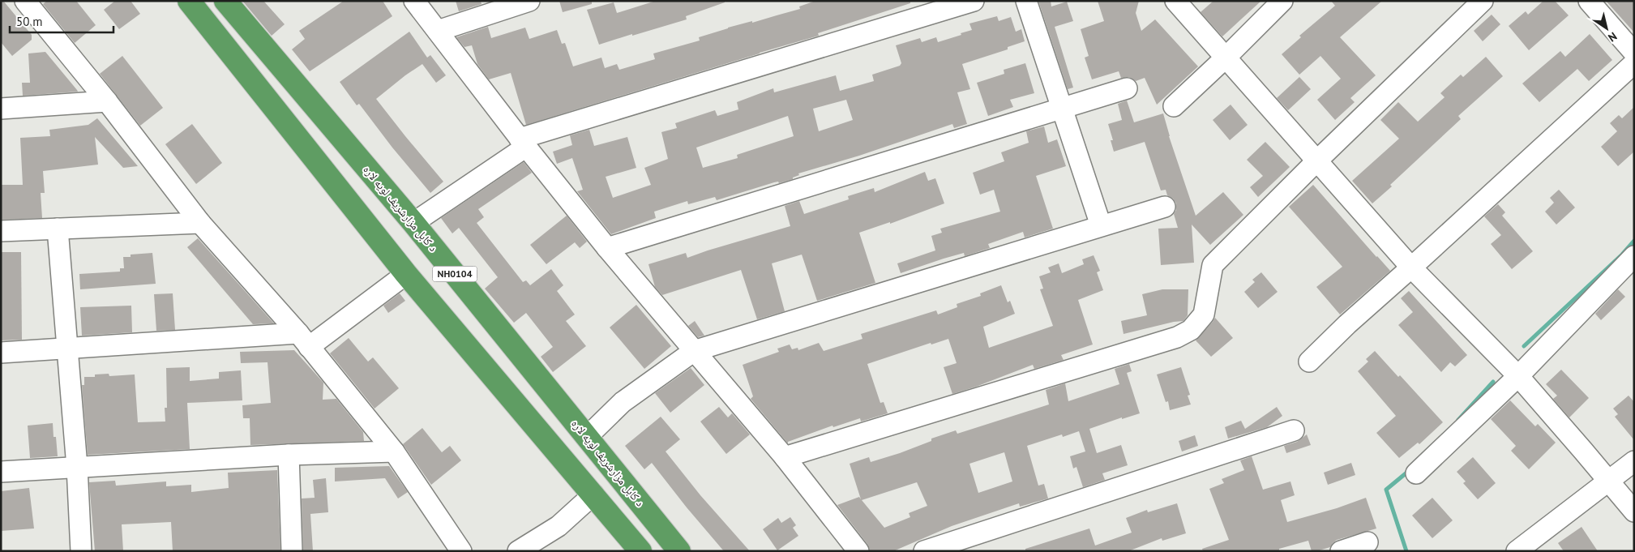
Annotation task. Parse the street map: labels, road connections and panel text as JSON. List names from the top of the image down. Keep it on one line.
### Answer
{"streets":{"highway":["د کابل مزارشریف لویه لاره","NH0104"]},"scale_bar":"50 m","north":"bottom right"}
